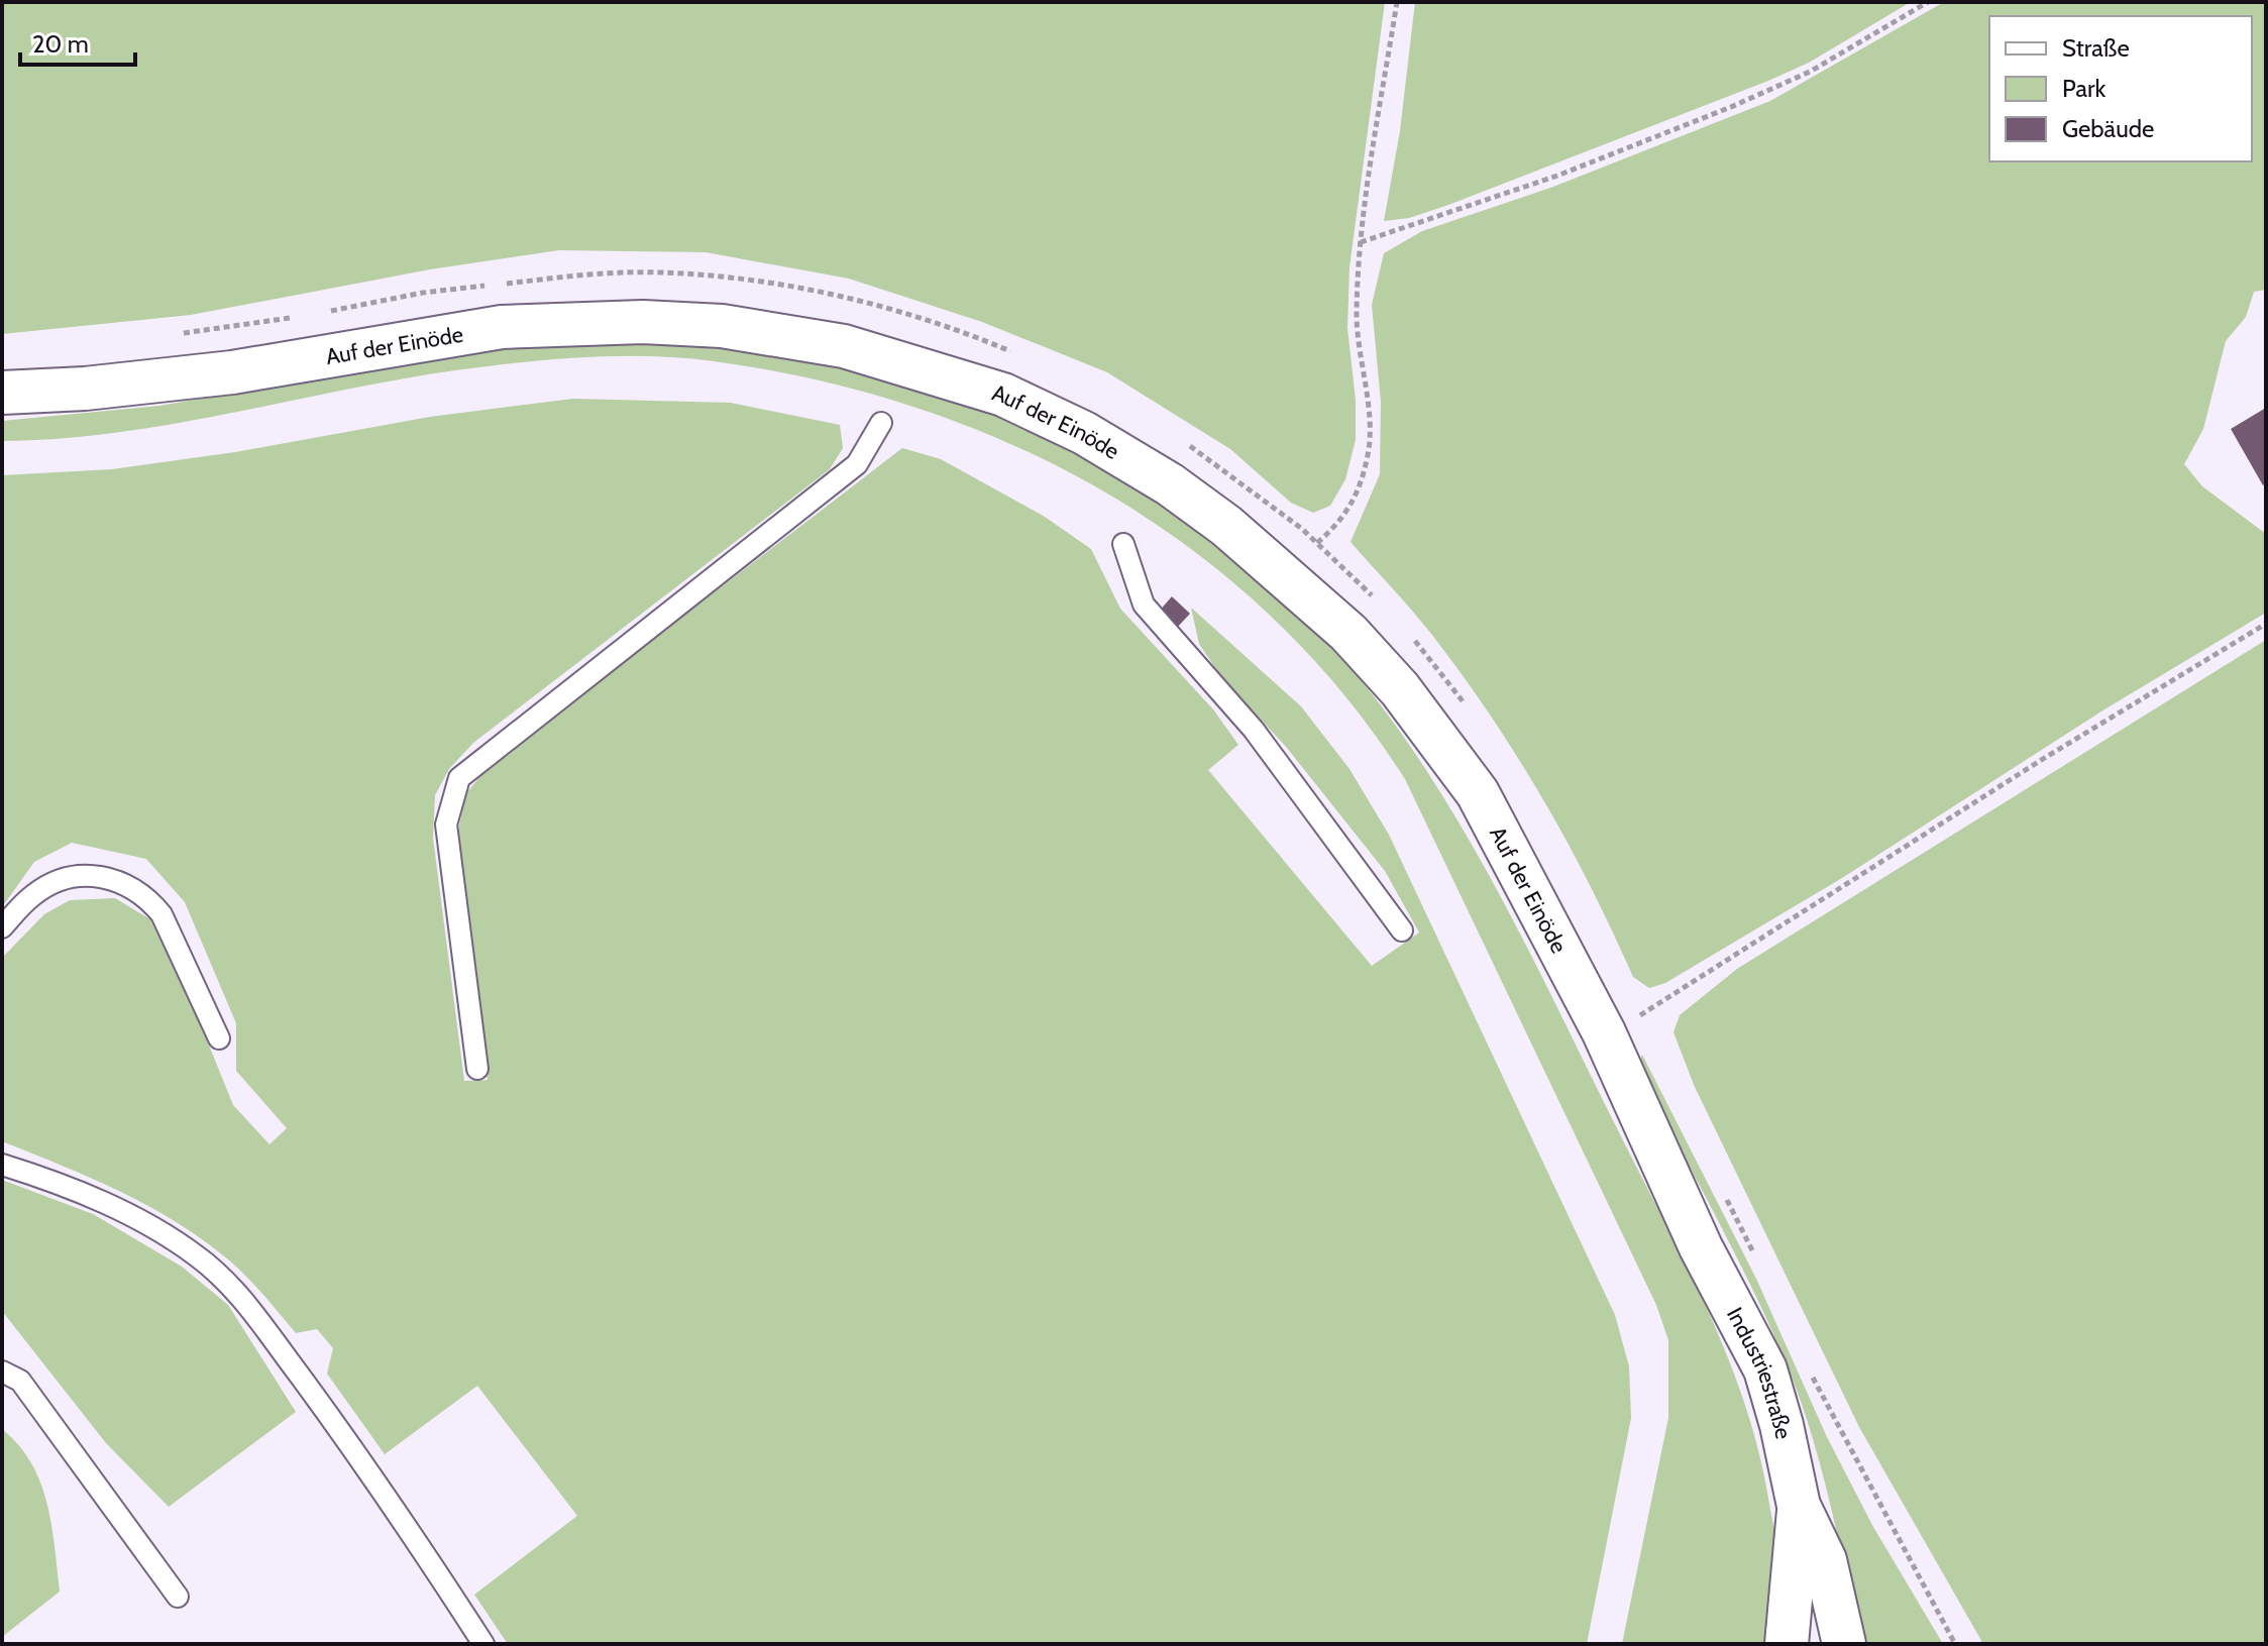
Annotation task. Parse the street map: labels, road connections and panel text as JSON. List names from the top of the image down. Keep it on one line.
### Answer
{"streets":{"street":["Auf der Einöde","Industriestraße"]},"crossings":[["Auf der Einöde","Industriestraße"]],"legend":["Straße","Park","Gebäude"],"scale_bar":"20 m"}
